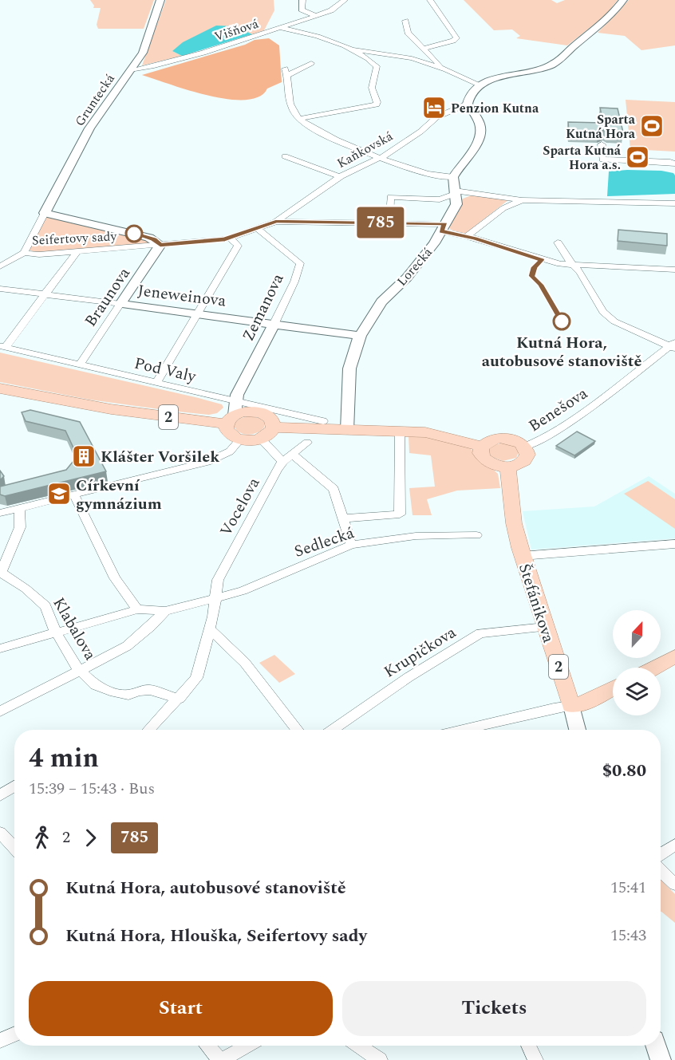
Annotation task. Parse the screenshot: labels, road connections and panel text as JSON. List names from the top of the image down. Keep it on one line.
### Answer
{"streets":{"main road":["2","Štefánikova"],"street":["Višňová","Gruntecká","Kaňkovská","Seifertovy sady","Lorecká","Jeneweinova","Braunova","Zemanova","Pod Valy","Benešova","Vocelova","Sedlecká","Klabalova","Krupičkova"]},"crossings":[["Višňová","Gruntecká"],["Gruntecká","Seifertovy sady"],["Seifertovy sady","Braunova"],["Lorecká","Jeneweinova"],["Jeneweinova","Braunova"],["Jeneweinova","Zemanova"],["Braunova","Pod Valy"],["Zemanova","Pod Valy"],["Zemanova","2"],["Pod Valy","2"],["Benešova","Štefánikova"],["Vocelova","Sedlecká"],["Vocelova","Klabalova"],["Štefánikova","Krupičkova"]],"places":{"hotel":["Penzion Kutna"],"sports":["Sparta Kutná Hora","Sparta Kutná Hora a.s."],"other":["Kutná Hora, autobusové stanoviště"],"building":["Klášter Voršilek"],"school or university":["Církevní gymnázium"]},"lines":["bus line 785"],"north":"top","page":{"on_map":"785","heading":["4 min","15:39 – 15:43 · Bus","$0.80"],"legs":["2","785"],"list":[{"name":"Kutná Hora, autobusové stanoviště","value":"15:41"},{"name":"Kutná Hora, Hlouška, Seifertovy sady","value":"15:43"}],"buttons":["Start","Tickets"]}}
